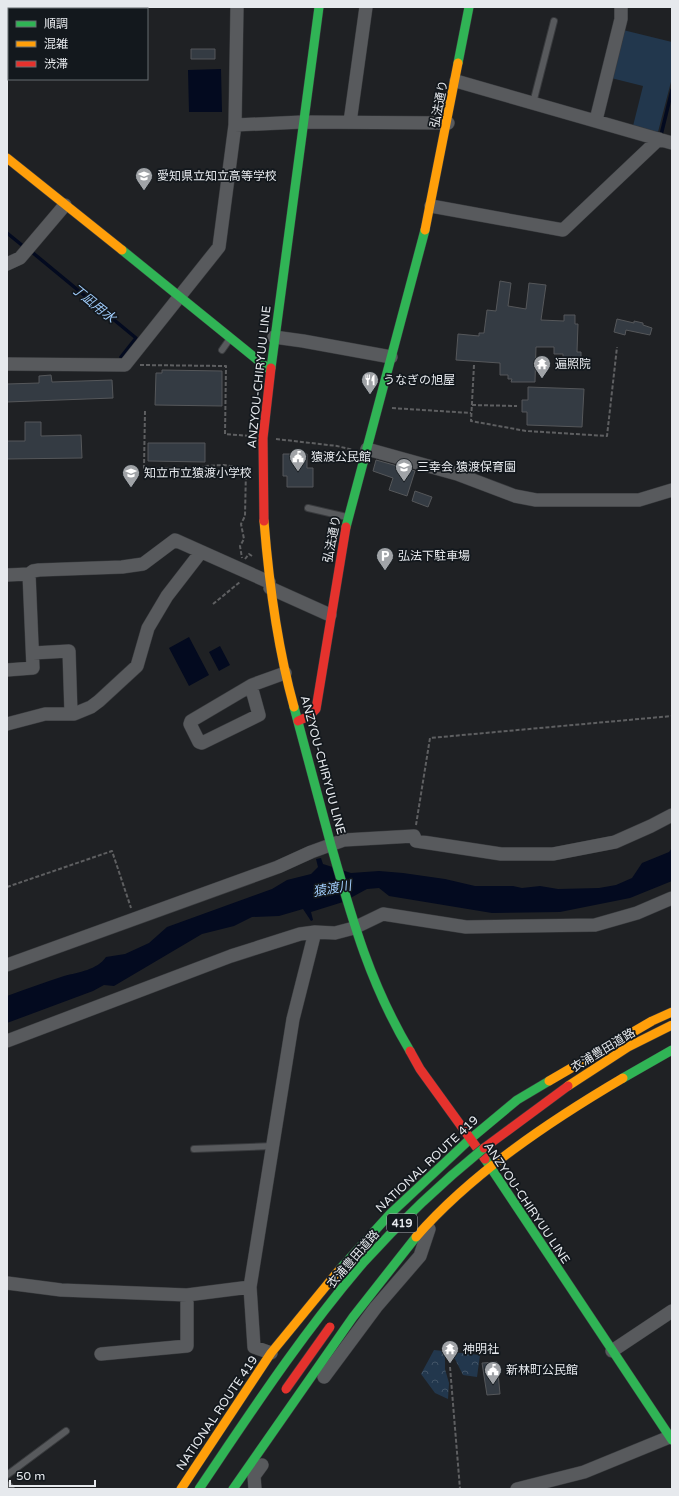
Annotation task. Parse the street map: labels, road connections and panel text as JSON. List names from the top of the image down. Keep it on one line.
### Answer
{"streets":{"main road":["弘法通り","ANZYOU-CHIRYUU LINE","衣浦豊田道路","NATIONAL ROUTE 419","419"]},"crossings":[["弘法通り","ANZYOU-CHIRYUU LINE"],["ANZYOU-CHIRYUU LINE","NATIONAL ROUTE 419"],["ANZYOU-CHIRYUU LINE","419"],["衣浦豊田道路","419"]],"water":["丁凪用水","猿渡川"],"places":{"school or university":["愛知県立知立高等学校","三幸会 猿渡保育園","知立市立猿渡小学校"],"temple":["遍照院","神明社"],"restaurant":["うなぎの旭屋"],"public building":["猿渡公民館","新林町公民館"],"parking":["弘法下駐車場"]},"legend":["順調","混雑","渋滞"],"scale_bar":"50 m"}
